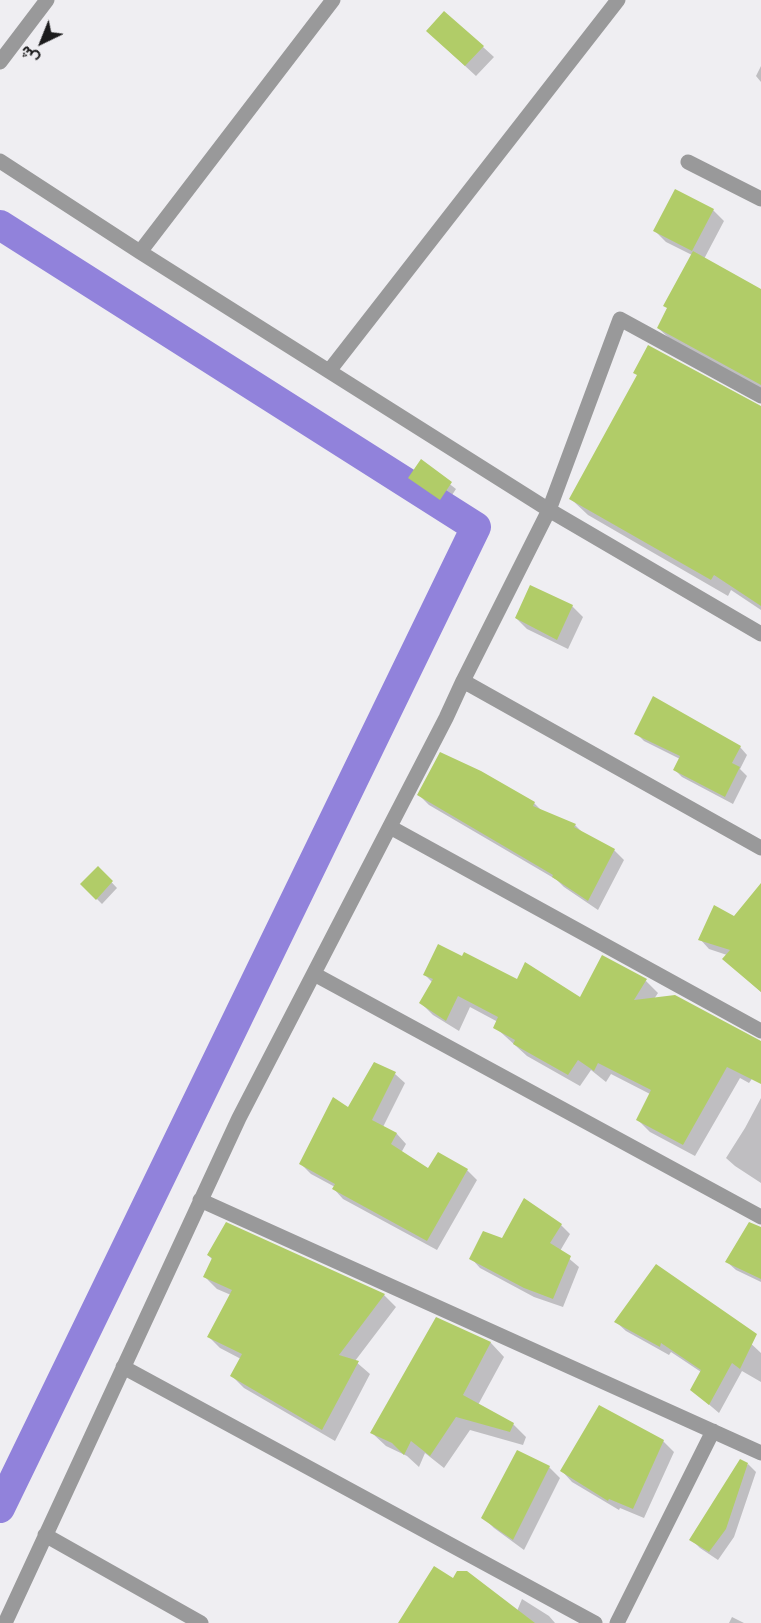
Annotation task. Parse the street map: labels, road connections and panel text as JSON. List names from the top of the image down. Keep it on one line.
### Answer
{"north":"bottom left"}
